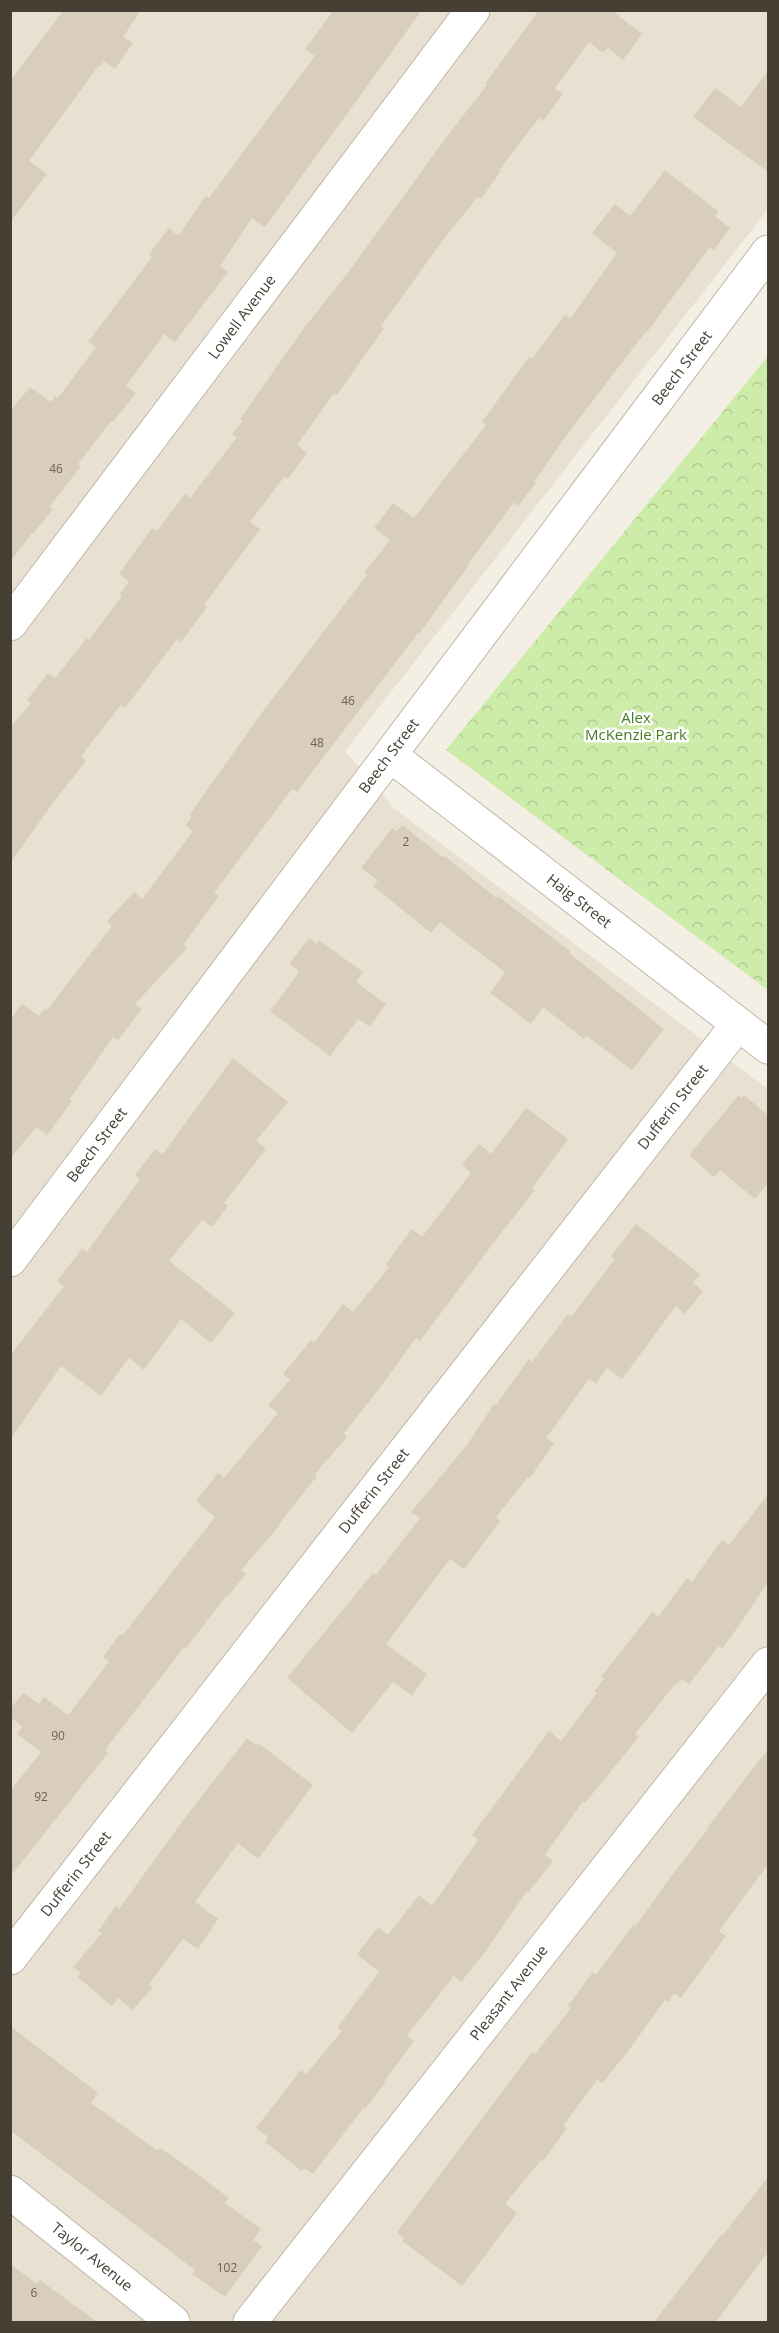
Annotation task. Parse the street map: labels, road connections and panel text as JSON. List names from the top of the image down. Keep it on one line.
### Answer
{"streets":{"street":["Lowell Avenue","Beech Street","Haig Street","Dufferin Street","Pleasant Avenue","Taylor Avenue"]},"crossings":[["Beech Street","Haig Street"],["Haig Street","Dufferin Street"]],"parks":["Alex McKenzie Park"],"house_numbers":["46","46","48","2","90","92","102","6"]}
